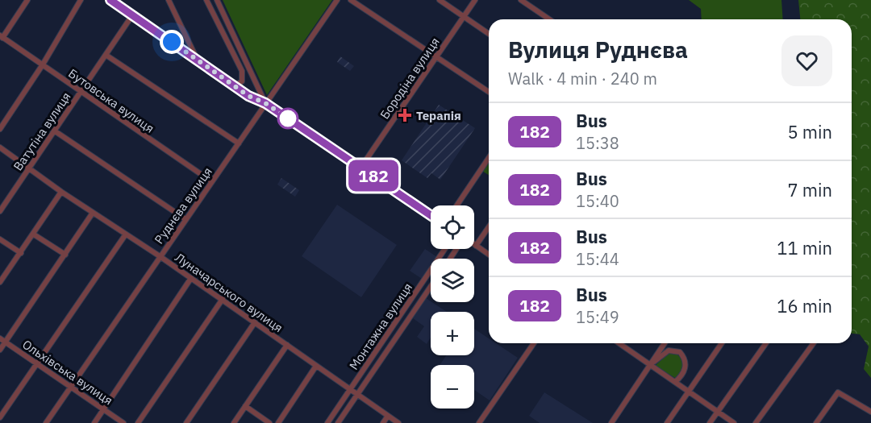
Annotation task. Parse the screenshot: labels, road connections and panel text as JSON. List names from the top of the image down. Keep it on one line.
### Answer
{"streets":{"street":["Бородіна вулиця","Бутовська вулиця","Ватутіна вулиця","Руднєва вулиця","Луначарського вулиця","Монтажна вулиця","Ольхівська вулиця"]},"crossings":[["Бутовська вулиця","Ватутіна вулиця"],["Бутовська вулиця","Руднєва вулиця"],["Ватутіна вулиця","Луначарського вулиця"],["Руднєва вулиця","Луначарського вулиця"],["Руднєва вулиця","Ольхівська вулиця"],["Луначарського вулиця","Монтажна вулиця"]],"places":{"health":["Терапія"]},"lines":["bus line 182"],"page":{"on_map":"182","heading":["Вулиця Руднєва","Walk · 4 min · 240 m"],"list":[{"mark":"182","name":"Bus","note":"15:38","value":"5 min"},{"mark":"182","name":"Bus","note":"15:40","value":"7 min"},{"mark":"182","name":"Bus","note":"15:44","value":"11 min"},{"mark":"182","name":"Bus","note":"15:49","value":"16 min"}],"map_buttons":["+","−"]}}
